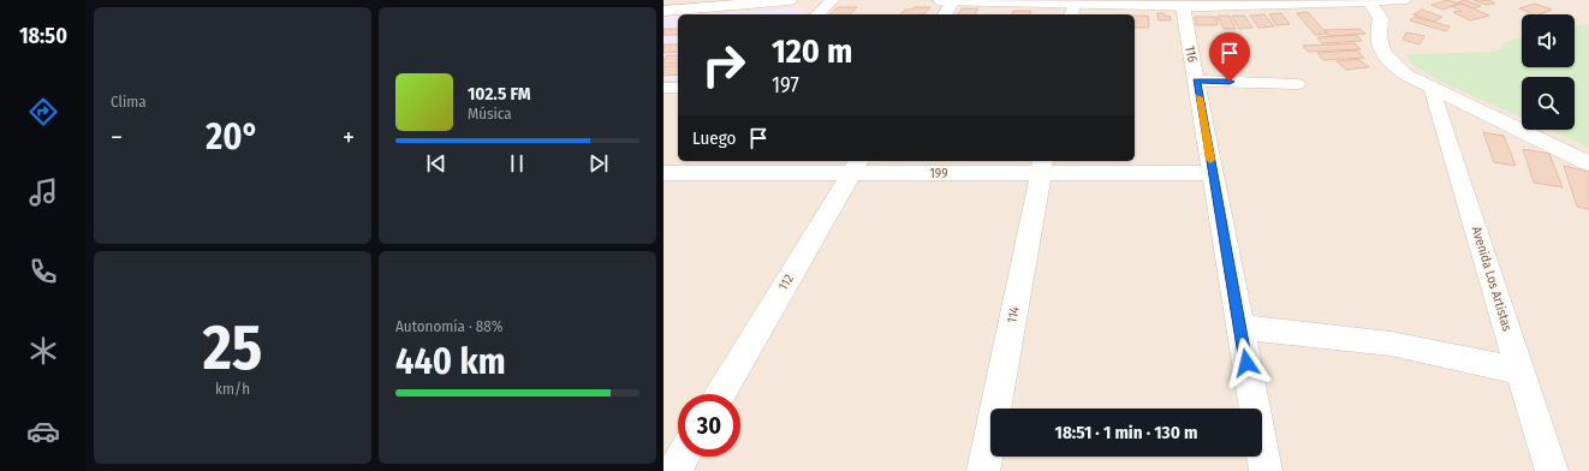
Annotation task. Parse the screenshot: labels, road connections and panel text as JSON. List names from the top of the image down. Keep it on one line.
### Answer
{"streets":{"street":["116","199","Avenida Los Artistas","112","114"]},"crossings":[["116","199"],["199","112"],["199","114"]],"page":{"tabs":"18:50","tile":["Clima",["25","km/h"],["Autonomía · 88%","440 km"]],"turn":["120 m","197"],"song":["102.5 FM","Música"],"then":"Luego","heat":["−","20°","+"],"limit":"30","trip":"18:51 · 1 min · 130 m"}}
